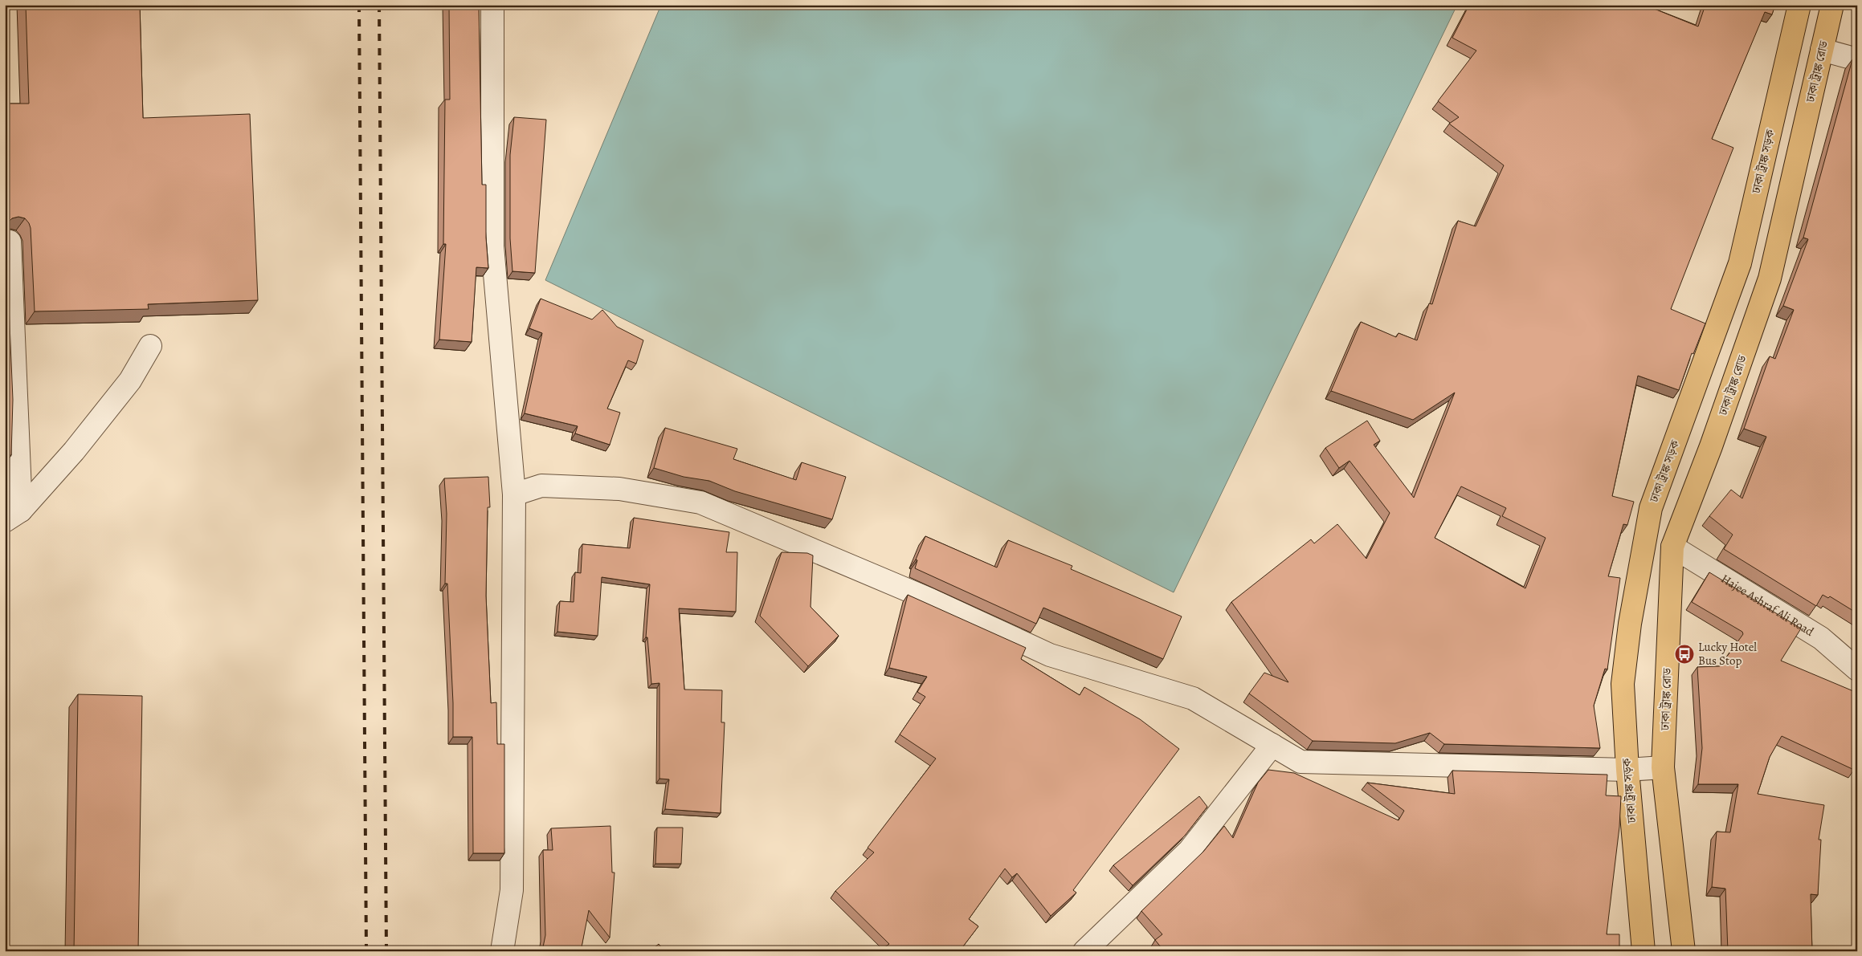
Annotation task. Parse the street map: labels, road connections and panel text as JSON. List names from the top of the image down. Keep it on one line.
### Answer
{"streets":{"main road":["ঢাকা ট্রাঙ্ক রোড","ঢাকা ট্রাঙ্ক সড়ক"],"street":["Hajee Ashraf Ali Road"]},"crossings":[["ঢাকা ট্রাঙ্ক রোড","Hajee Ashraf Ali Road"]],"places":{"bus stop":["Lucky Hotel Bus Stop"]}}
